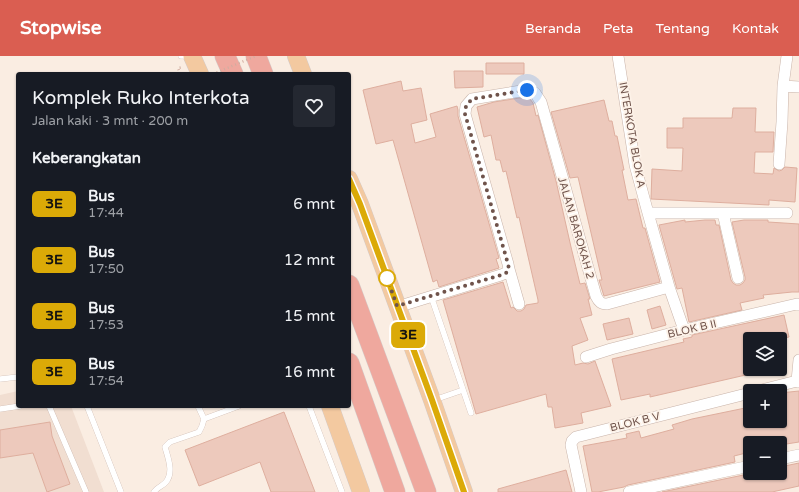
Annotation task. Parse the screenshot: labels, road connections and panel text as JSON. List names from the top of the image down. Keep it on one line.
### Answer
{"streets":{"street":["INTERKOTA BLOK A","JALAN BAROKAH 2","BLOK B II","BLOK B V"]},"crossings":[["INTERKOTA BLOK A","JALAN BAROKAH 2"],["INTERKOTA BLOK A","BLOK B II"]],"lines":["bus line 3E"],"page":{"header":"Stopwise","nav":["Beranda","Peta","Tentang","Kontak"],"on_map":"3E","heading":[["Komplek Ruko Interkota","Jalan kaki · 3 mnt · 200 m"],"Keberangkatan"],"list":[{"mark":"3E","name":"Bus","note":"17:44","value":"6 mnt"},{"mark":"3E","name":"Bus","note":"17:50","value":"12 mnt"},{"mark":"3E","name":"Bus","note":"17:53","value":"15 mnt"},{"mark":"3E","name":"Bus","note":"17:54","value":"16 mnt"}],"map_buttons":["+","−"]}}
